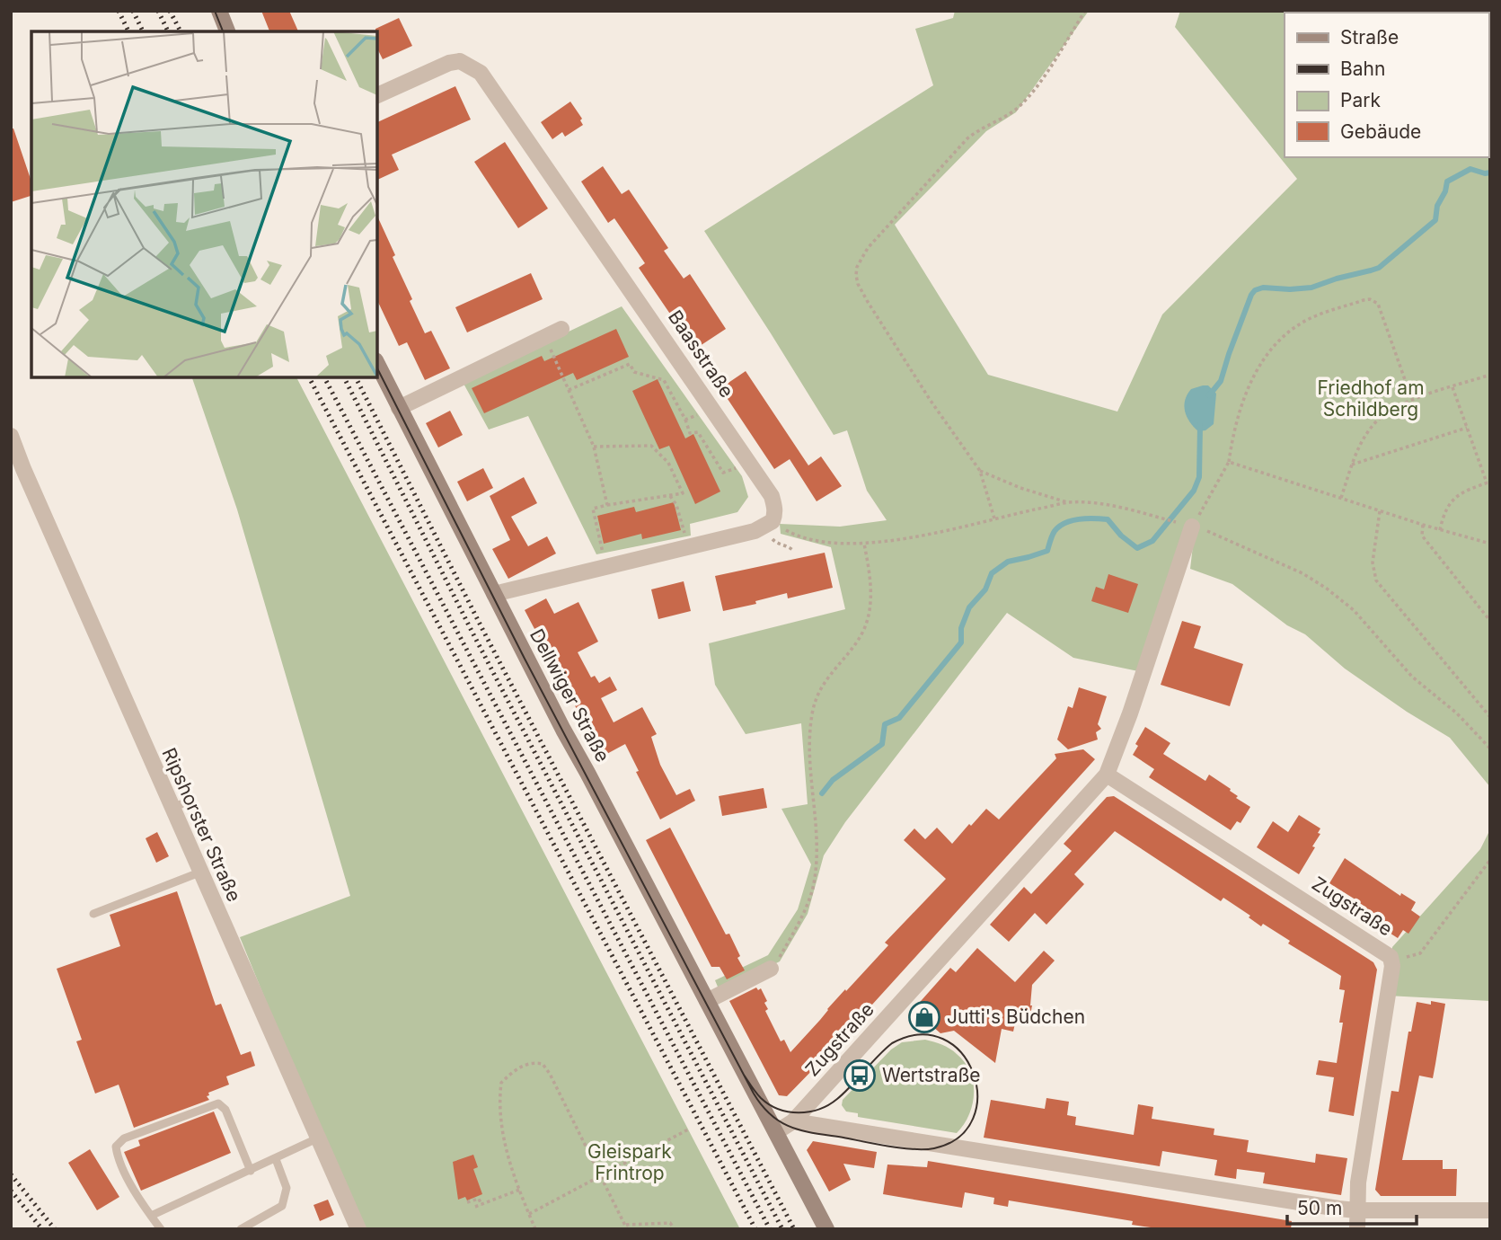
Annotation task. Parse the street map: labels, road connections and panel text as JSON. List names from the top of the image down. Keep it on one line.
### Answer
{"streets":{"main road":["Dellwiger Straße"],"street":["Baasstraße","Ripshorster Straße","Zugstraße"]},"crossings":[["Dellwiger Straße","Zugstraße"]],"parks":["Friedhof am Schildberg","Gleispark Frintrop"],"places":{"shop":["Jutti's Büdchen"],"bus stop":["Wertstraße"]},"legend":["Straße","Bahn","Park","Gebäude"],"scale_bar":"50 m"}
